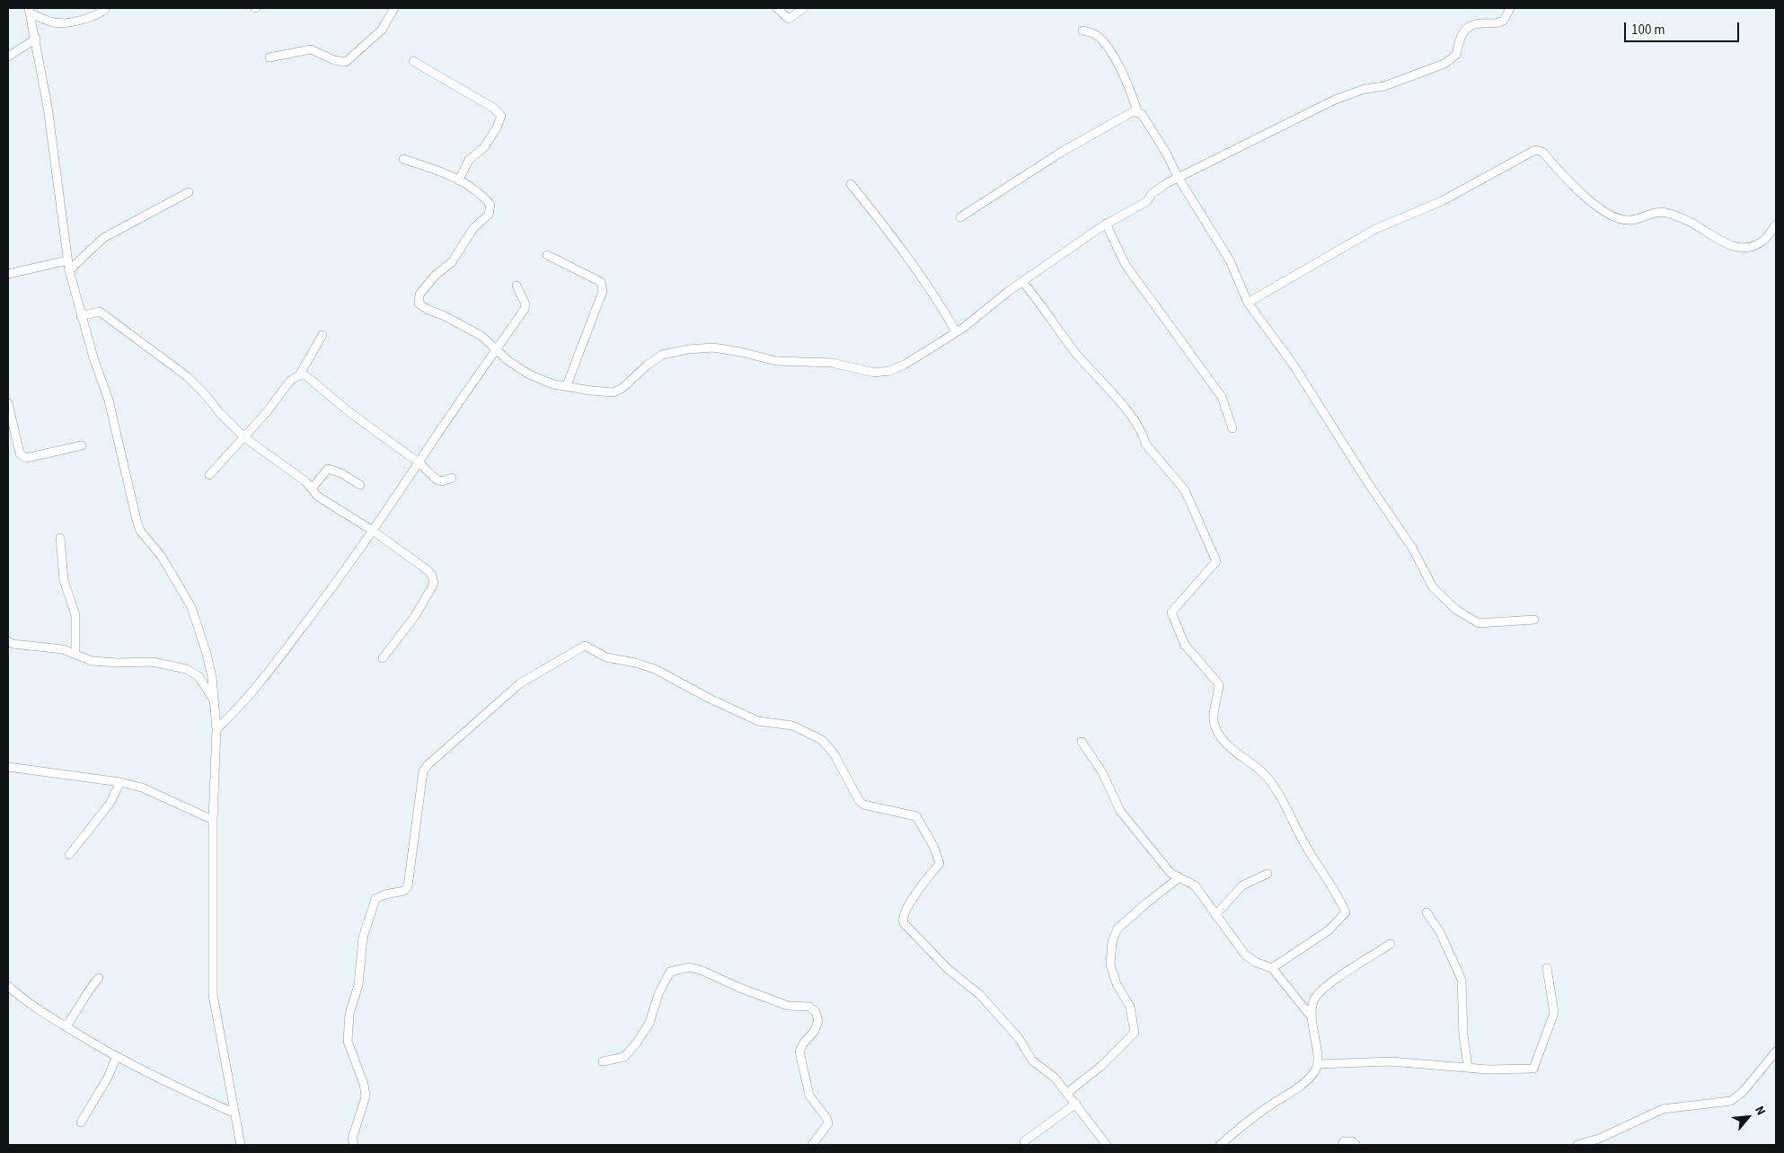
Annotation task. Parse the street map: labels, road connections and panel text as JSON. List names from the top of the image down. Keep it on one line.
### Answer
{"scale_bar":"100 m","north":"top right"}
